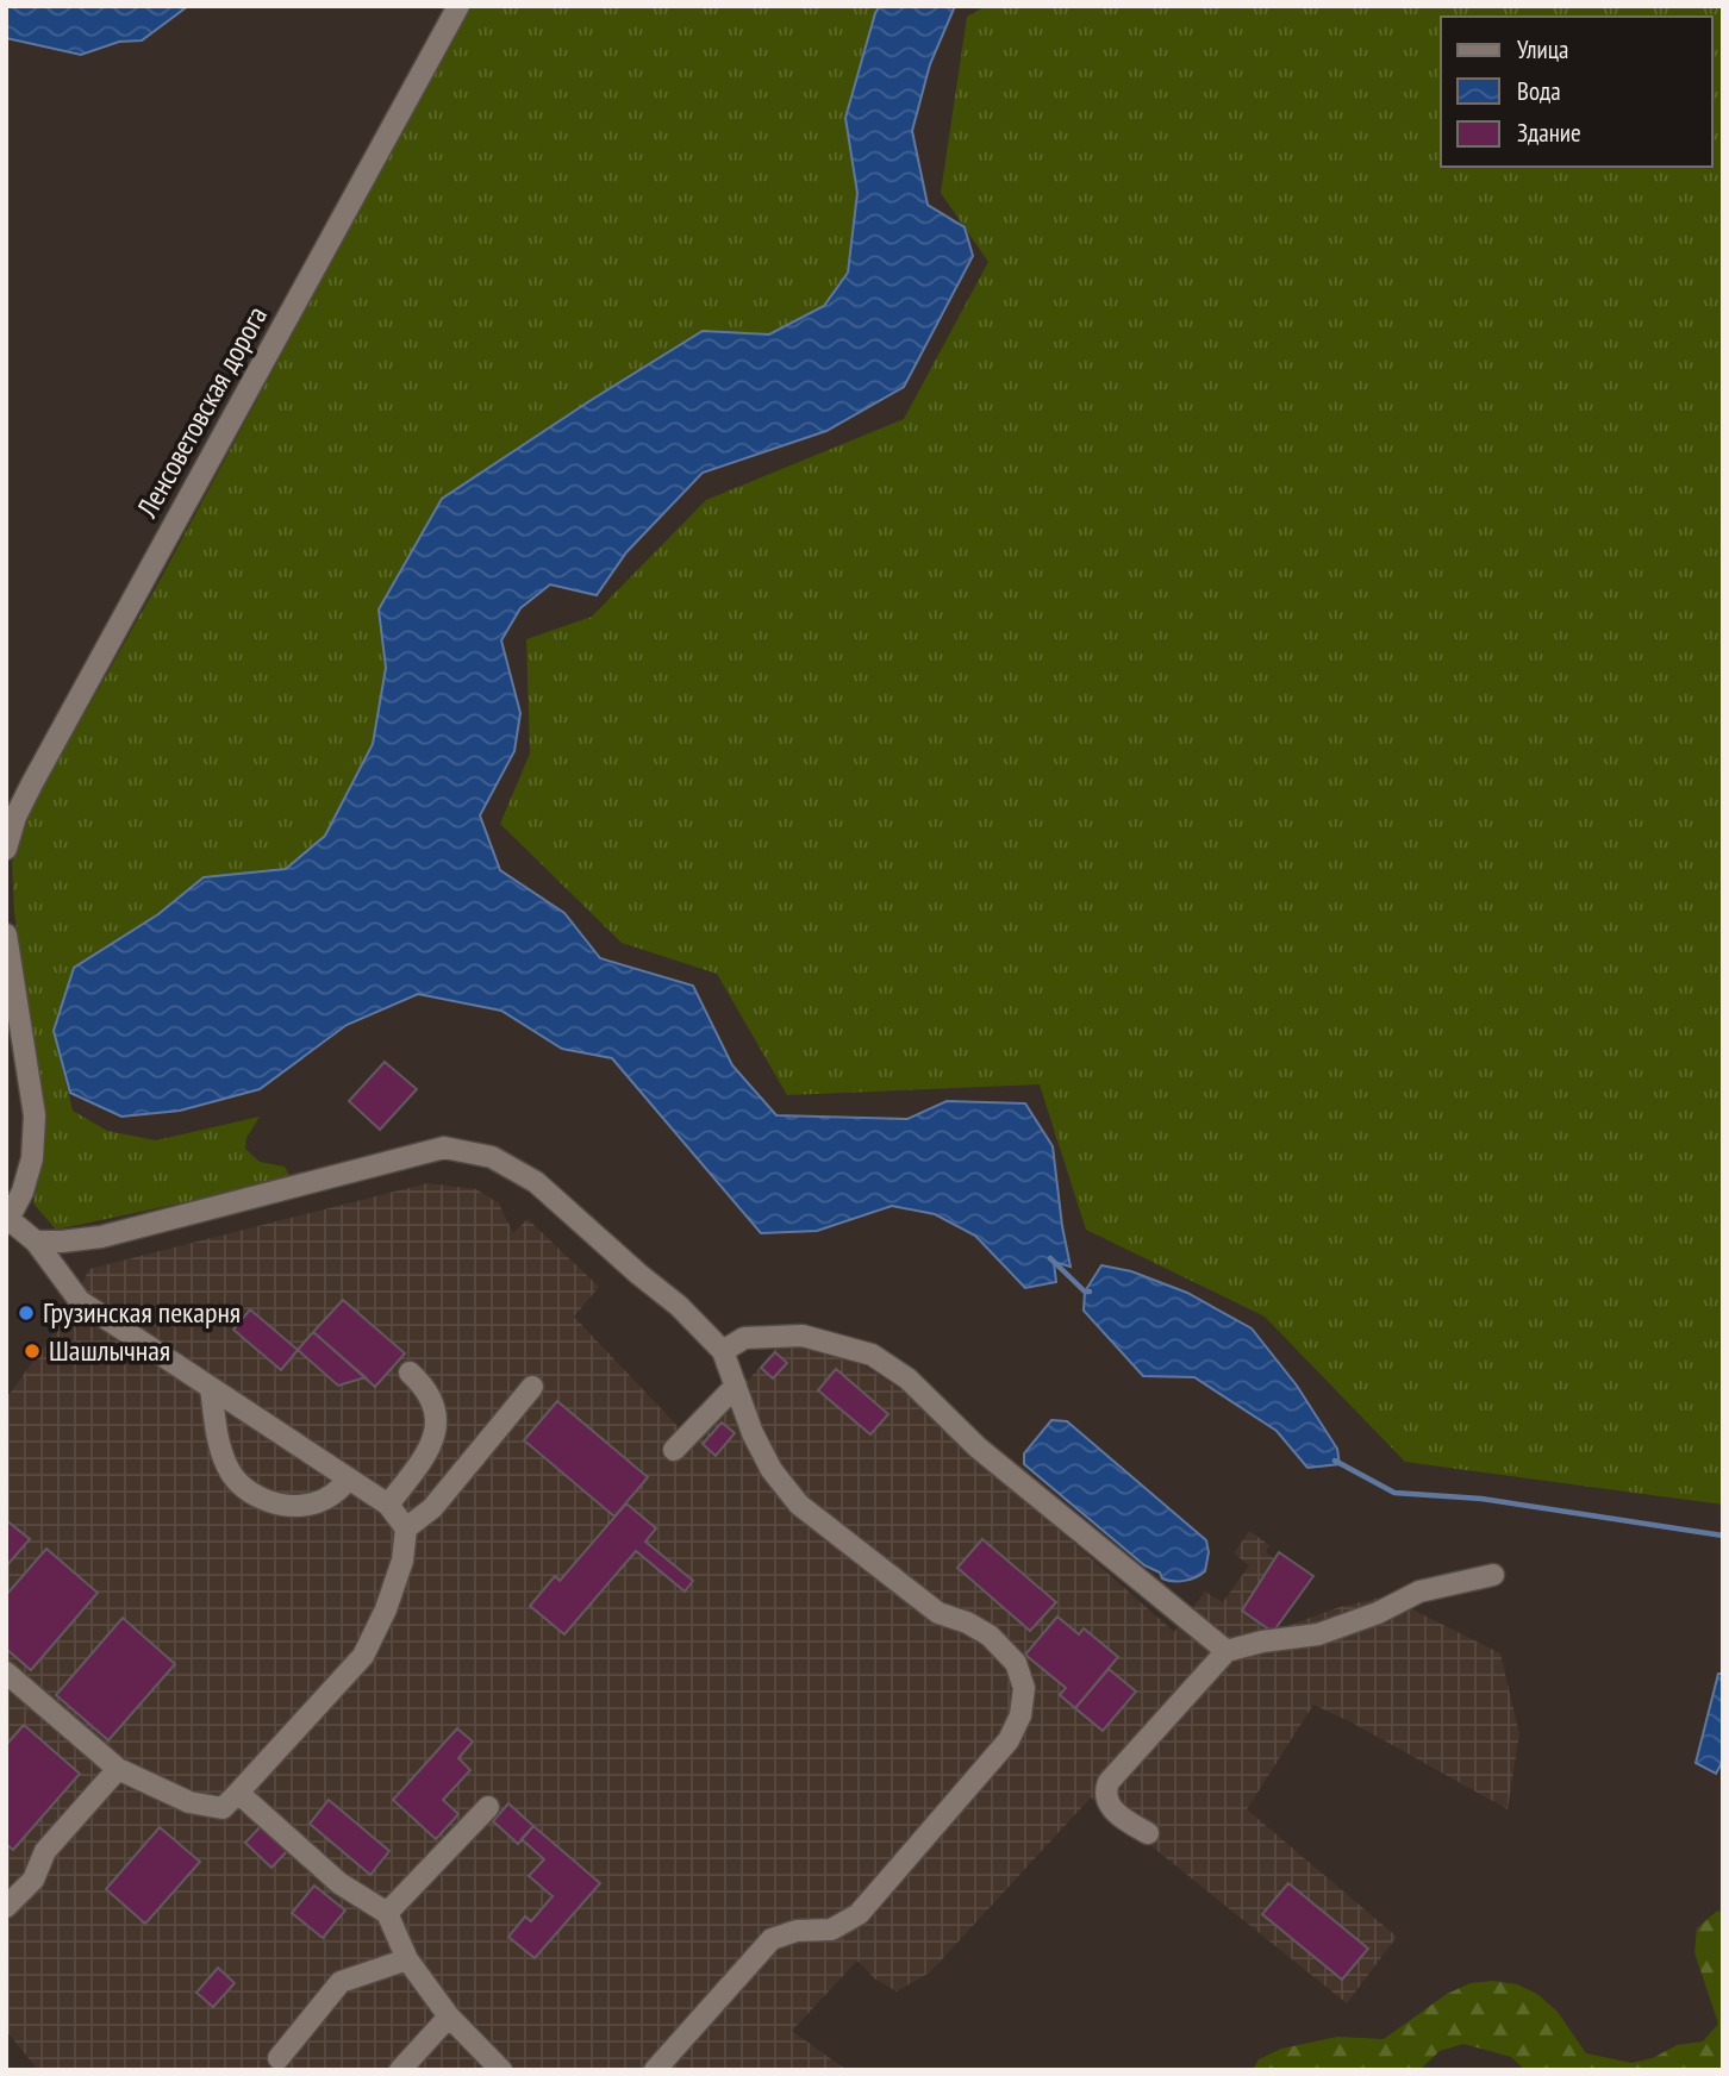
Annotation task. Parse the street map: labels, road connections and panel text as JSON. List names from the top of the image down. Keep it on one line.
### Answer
{"streets":{"street":["Ленсоветовская дорога"]},"places":["Грузинская пекарня","Шашлычная"],"legend":["Улица","Вода","Здание"]}
